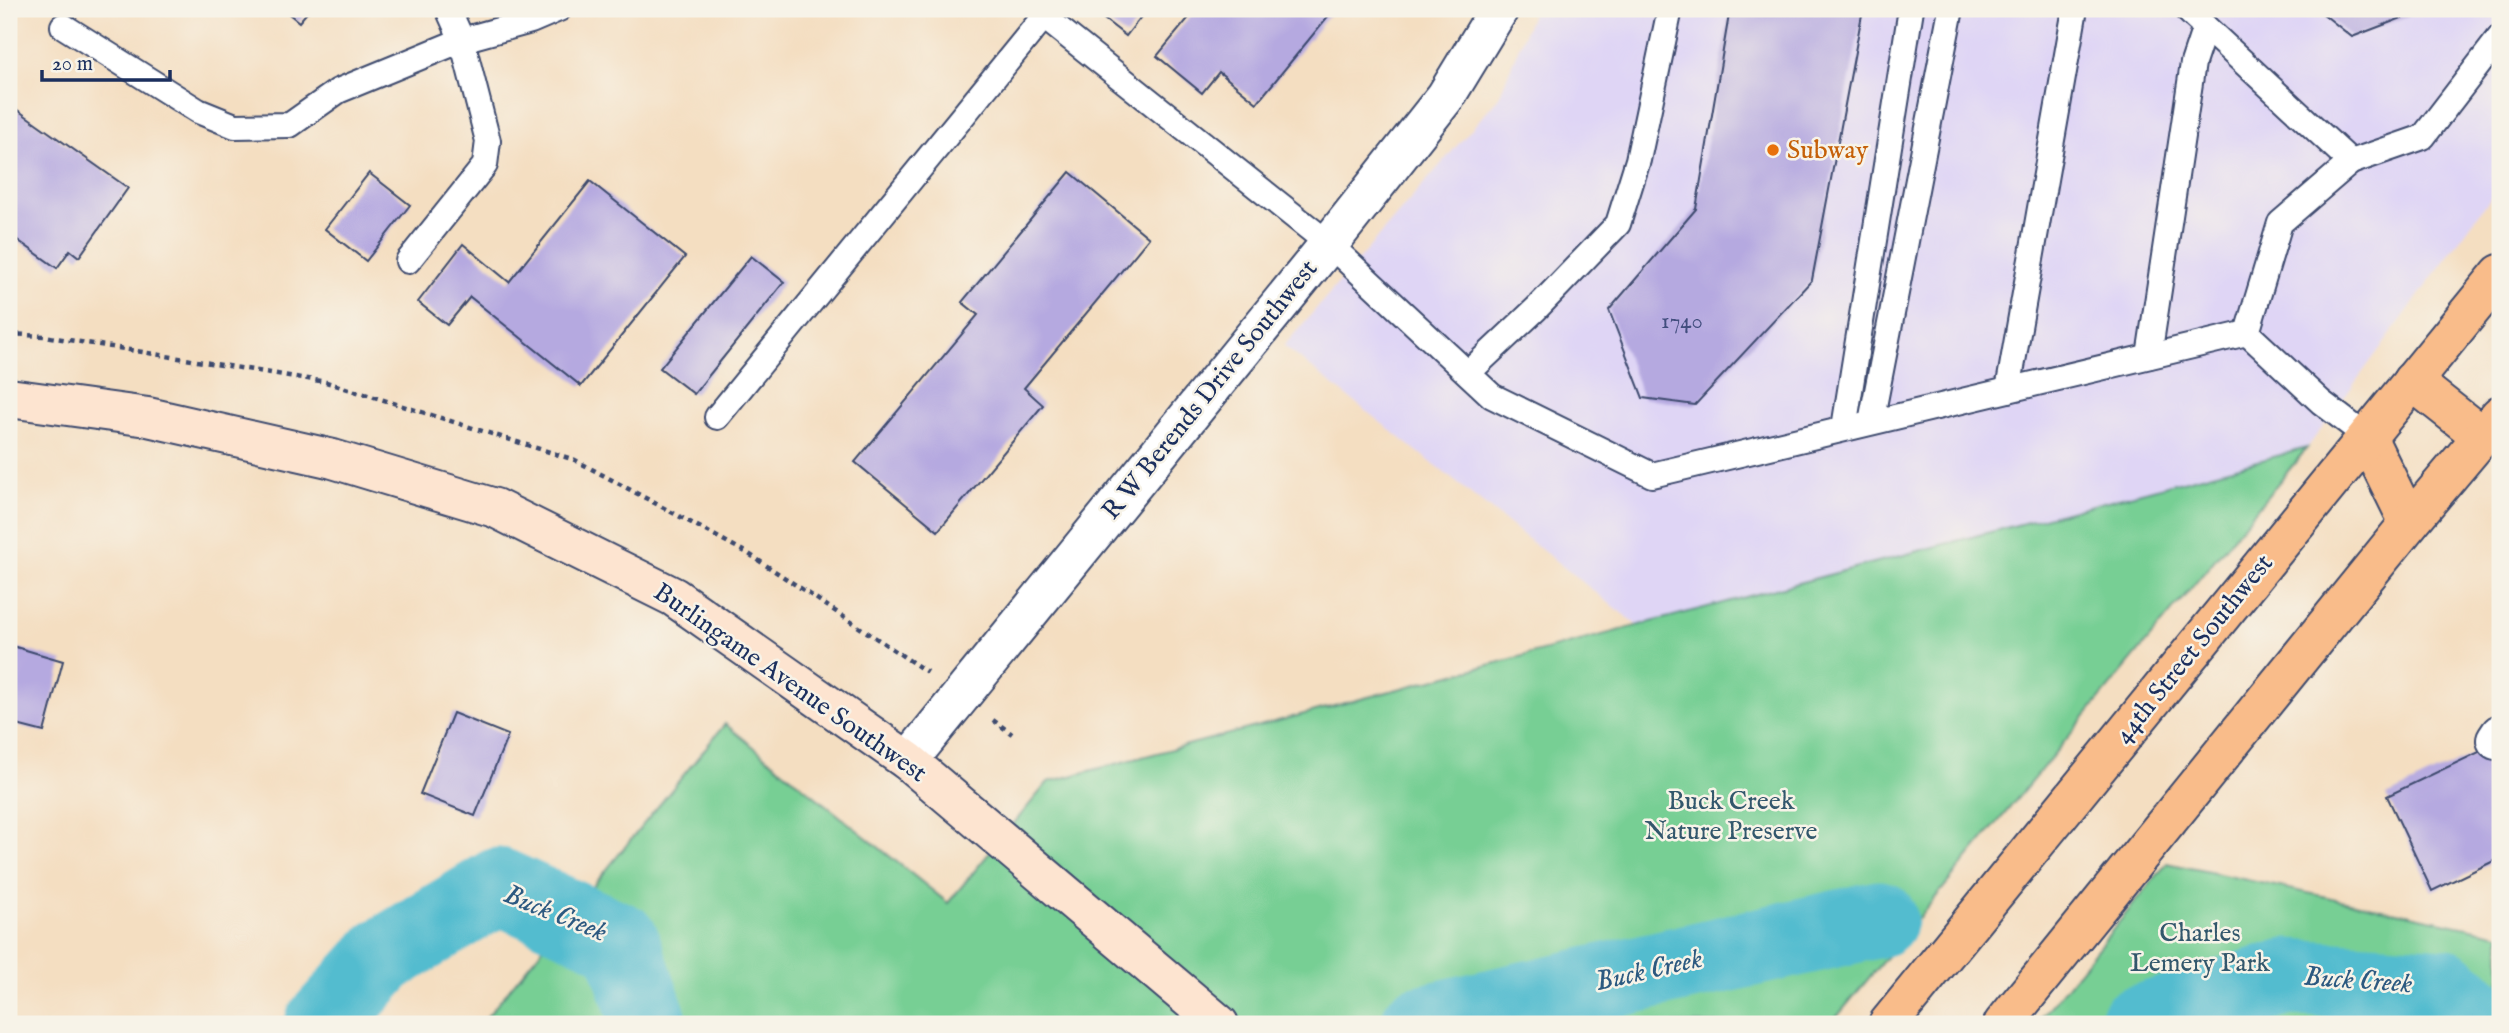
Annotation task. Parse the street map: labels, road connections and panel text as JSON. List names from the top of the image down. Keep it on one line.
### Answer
{"streets":{"main road":["44th Street Southwest"],"street":["R W Berends Drive Southwest","Burlingame Avenue Southwest"]},"crossings":[["R W Berends Drive Southwest","Burlingame Avenue Southwest"]],"water":["Buck Creek"],"parks":["Buck Creek Nature Preserve","Charles Lemery Park"],"places":["Subway"],"house_numbers":["1740"],"scale_bar":"20 m"}
